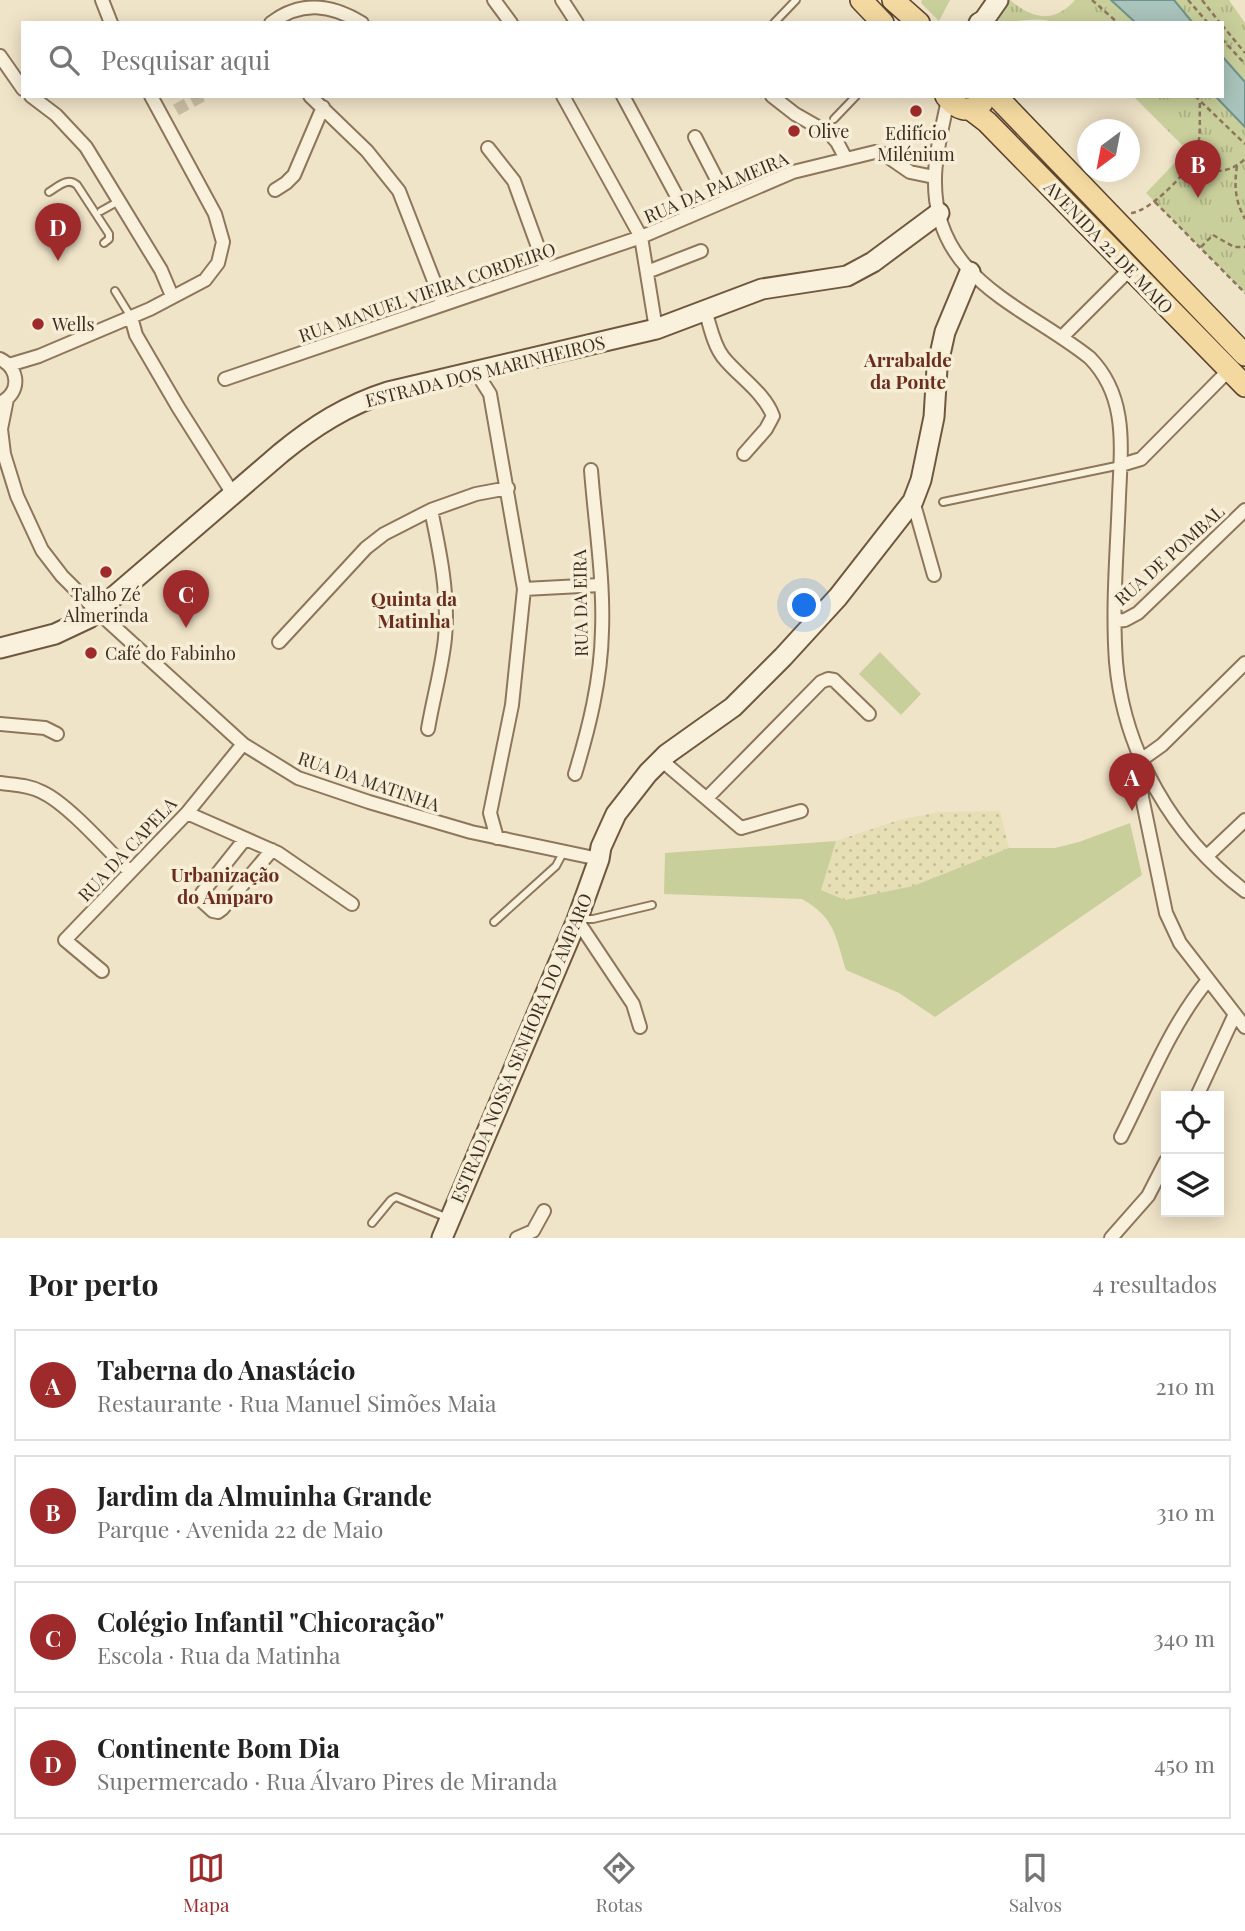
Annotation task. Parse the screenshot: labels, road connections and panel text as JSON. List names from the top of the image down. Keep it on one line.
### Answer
{"streets":{"main road":["AVENIDA 22 DE MAIO","ESTRADA DOS MARINHEIROS","ESTRADA NOSSA SENHORA DO AMPARO"],"street":["RUA DA PALMEIRA","RUA MANUEL VIEIRA CORDEIRO","RUA DE POMBAL","RUA DA EIRA","RUA DA MATINHA","RUA DA CAPELA"]},"crossings":[["RUA DA PALMEIRA","RUA MANUEL VIEIRA CORDEIRO"],["ESTRADA DOS MARINHEIROS","RUA DA MATINHA"],["RUA DA MATINHA","RUA DA CAPELA"],["RUA DA MATINHA","ESTRADA NOSSA SENHORA DO AMPARO"]],"districts":["Arrabalde da Ponte","Quinta da Matinha","Urbanização do Amparo"],"places":["Edifício Milénium","Olive","Wells","Talho Zé Almerinda","Café do Fabinho"],"north":"bottom left","page":{"search":"Pesquisar aqui","pins":["B","D","C","A"],"heading":["Por perto","4 resultados"],"list":[{"mark":"A","name":"Taberna do Anastácio","note":"Restaurante · Rua Manuel Simões Maia","value":"210 m"},{"mark":"B","name":"Jardim da Almuinha Grande","note":"Parque · Avenida 22 de Maio","value":"310 m"},{"mark":"C","name":"Colégio Infantil \"Chicoração\"","note":"Escola · Rua da Matinha","value":"340 m"},{"mark":"D","name":"Continente Bom Dia","note":"Supermercado · Rua Álvaro Pires de Miranda","value":"450 m"}],"nav":["Mapa","Rotas","Salvos"]}}
